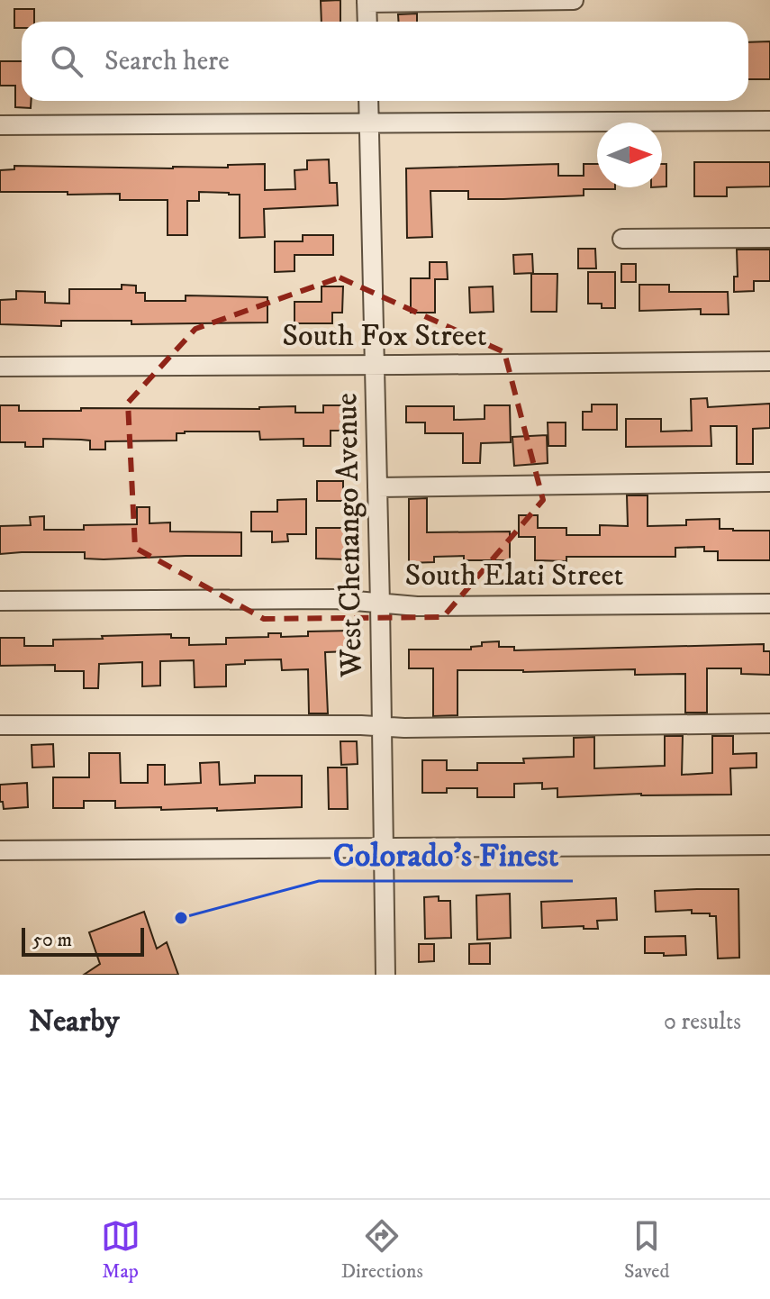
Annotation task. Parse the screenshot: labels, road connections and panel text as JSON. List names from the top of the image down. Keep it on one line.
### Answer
{"streets":{"street":["South Fox Street","West Chenango Avenue","South Elati Street"]},"crossings":[["South Fox Street","West Chenango Avenue"],["West Chenango Avenue","South Elati Street"]],"places":["Colorado's Finest"],"scale_bar":"50 m","north":"right","page":{"search":"Search here","scale":"50 m","heading":["Nearby","0 results"],"nav":["Map","Directions","Saved"]}}
